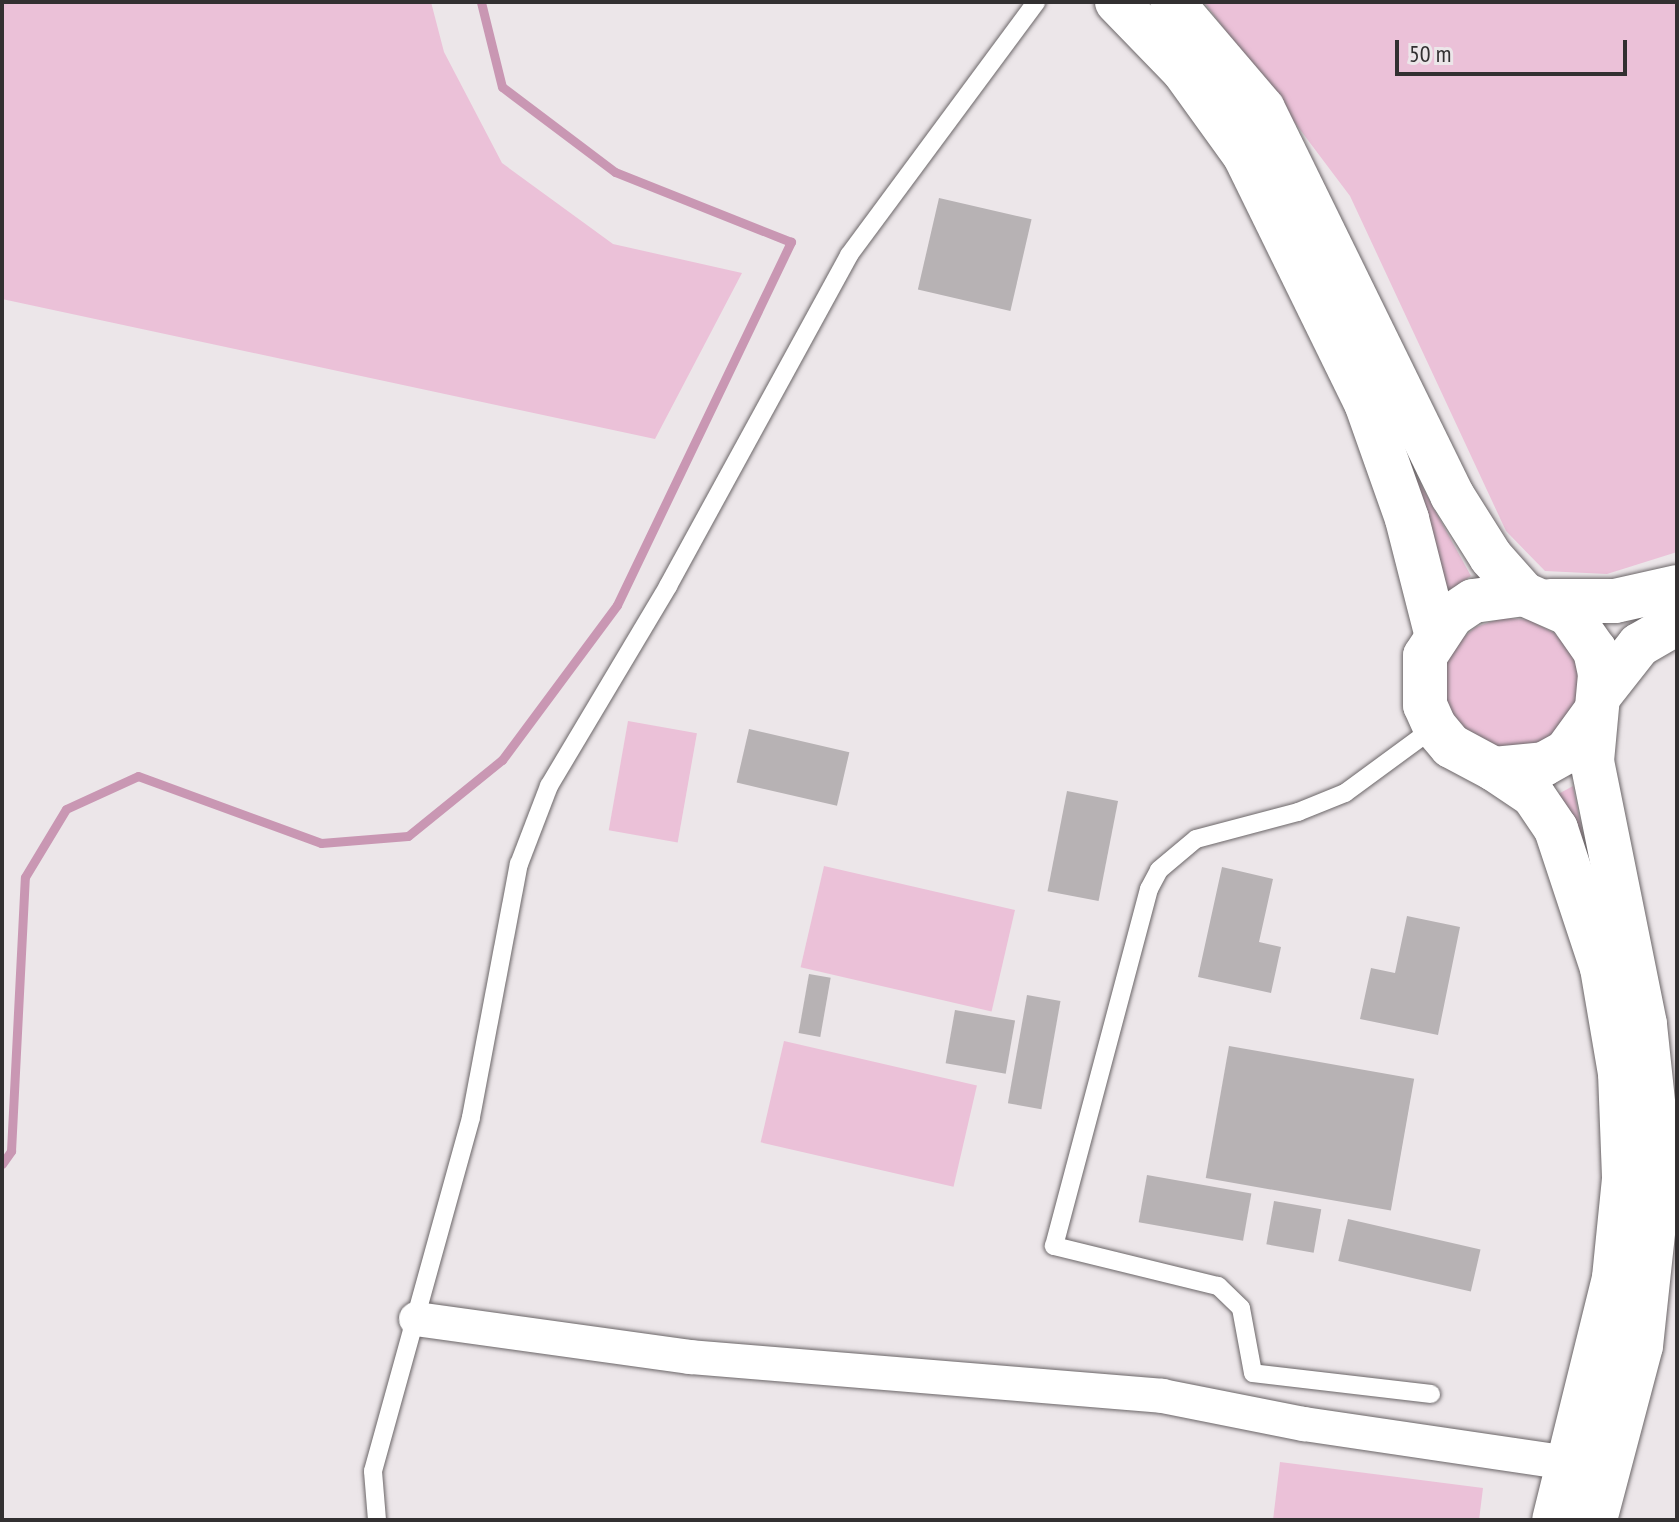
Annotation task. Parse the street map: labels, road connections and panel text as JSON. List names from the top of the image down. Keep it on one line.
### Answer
{"scale_bar":"50 m"}
